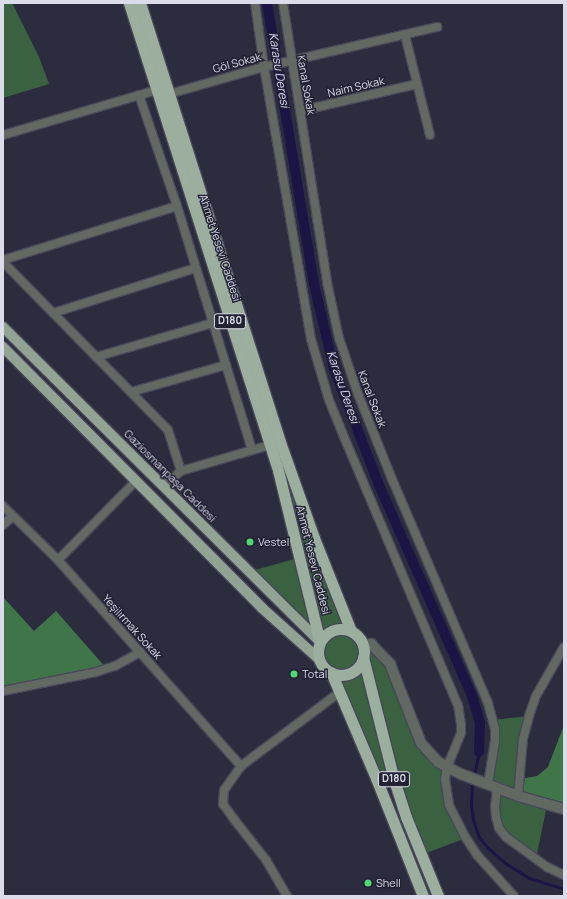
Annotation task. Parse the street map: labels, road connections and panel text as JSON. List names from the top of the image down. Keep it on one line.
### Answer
{"streets":{"highway":["Ahmet Yesevi Caddesi","D180"],"main road":["Gaziosmanpaşa Caddesi"],"street":["Göl Sokak","Kanal Sokak","Naim Sokak","Yeşilırmak Sokak"]},"crossings":[["Göl Sokak","Kanal Sokak"],["Göl Sokak","Ahmet Yesevi Caddesi"],["Kanal Sokak","Naim Sokak"],["Ahmet Yesevi Caddesi","D180"],["Ahmet Yesevi Caddesi","Gaziosmanpaşa Caddesi"],["D180","Gaziosmanpaşa Caddesi"]],"water":["Karasu Deresi"],"places":["Vestel","Total","Shell"]}
